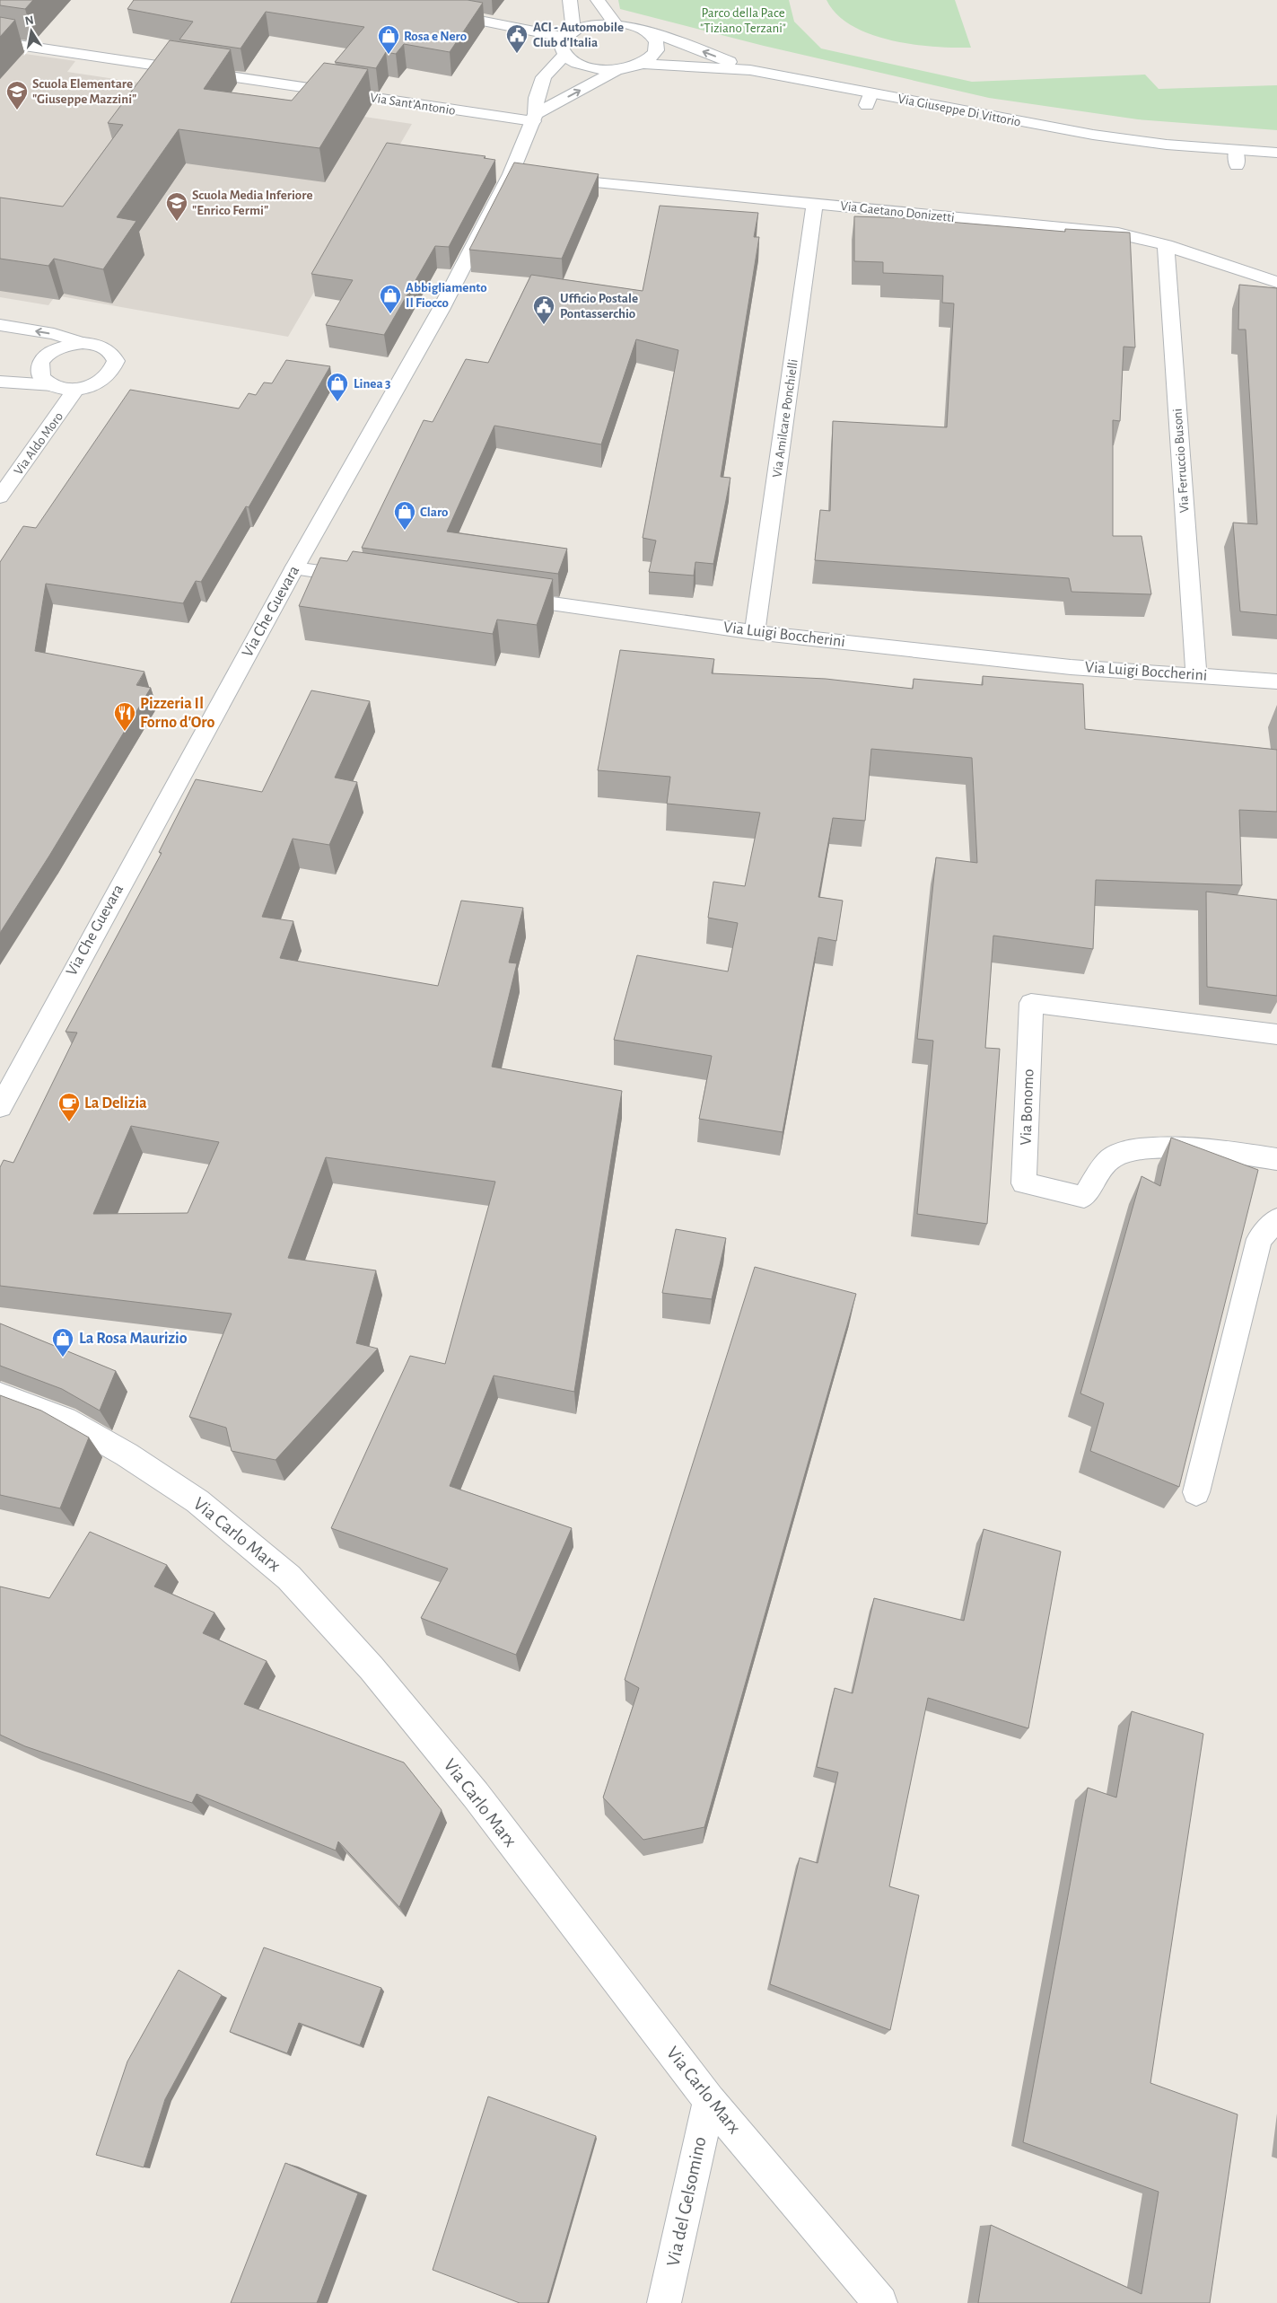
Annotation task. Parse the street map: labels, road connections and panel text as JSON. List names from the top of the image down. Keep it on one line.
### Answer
{"streets":{"street":["Via Sant'Antonio","Via Giuseppe Di Vittorio","Via Gaetano Donizetti","Via Amilcare Ponchielli","Via Aldo Moro","Via Ferruccio Busoni","Via Che Guevara","Via Luigi Boccherini","Via Bonomo","Via Carlo Marx","Via del Gelsomino"]},"crossings":[["Via Sant'Antonio","Via Che Guevara"],["Via Gaetano Donizetti","Via Amilcare Ponchielli"],["Via Gaetano Donizetti","Via Ferruccio Busoni"],["Via Amilcare Ponchielli","Via Luigi Boccherini"],["Via Ferruccio Busoni","Via Luigi Boccherini"],["Via Carlo Marx","Via del Gelsomino"]],"parks":["Parco della Pace \"Tiziano Terzani\""],"places":{"public building":["ACI - Automobile Club d'Italia","Ufficio Postale Pontasserchio"],"shop":["Rosa e Nero","Abbigliamento Il Fiocco","Linea 3","Claro","La Rosa Maurizio"],"school or university":["Scuola Elementare \"Giuseppe Mazzini\"","Scuola Media Inferiore \"Enrico Fermi\""],"restaurant":["Pizzeria Il Forno d'Oro"],"cafe":["La Delizia"]},"north":"top"}
